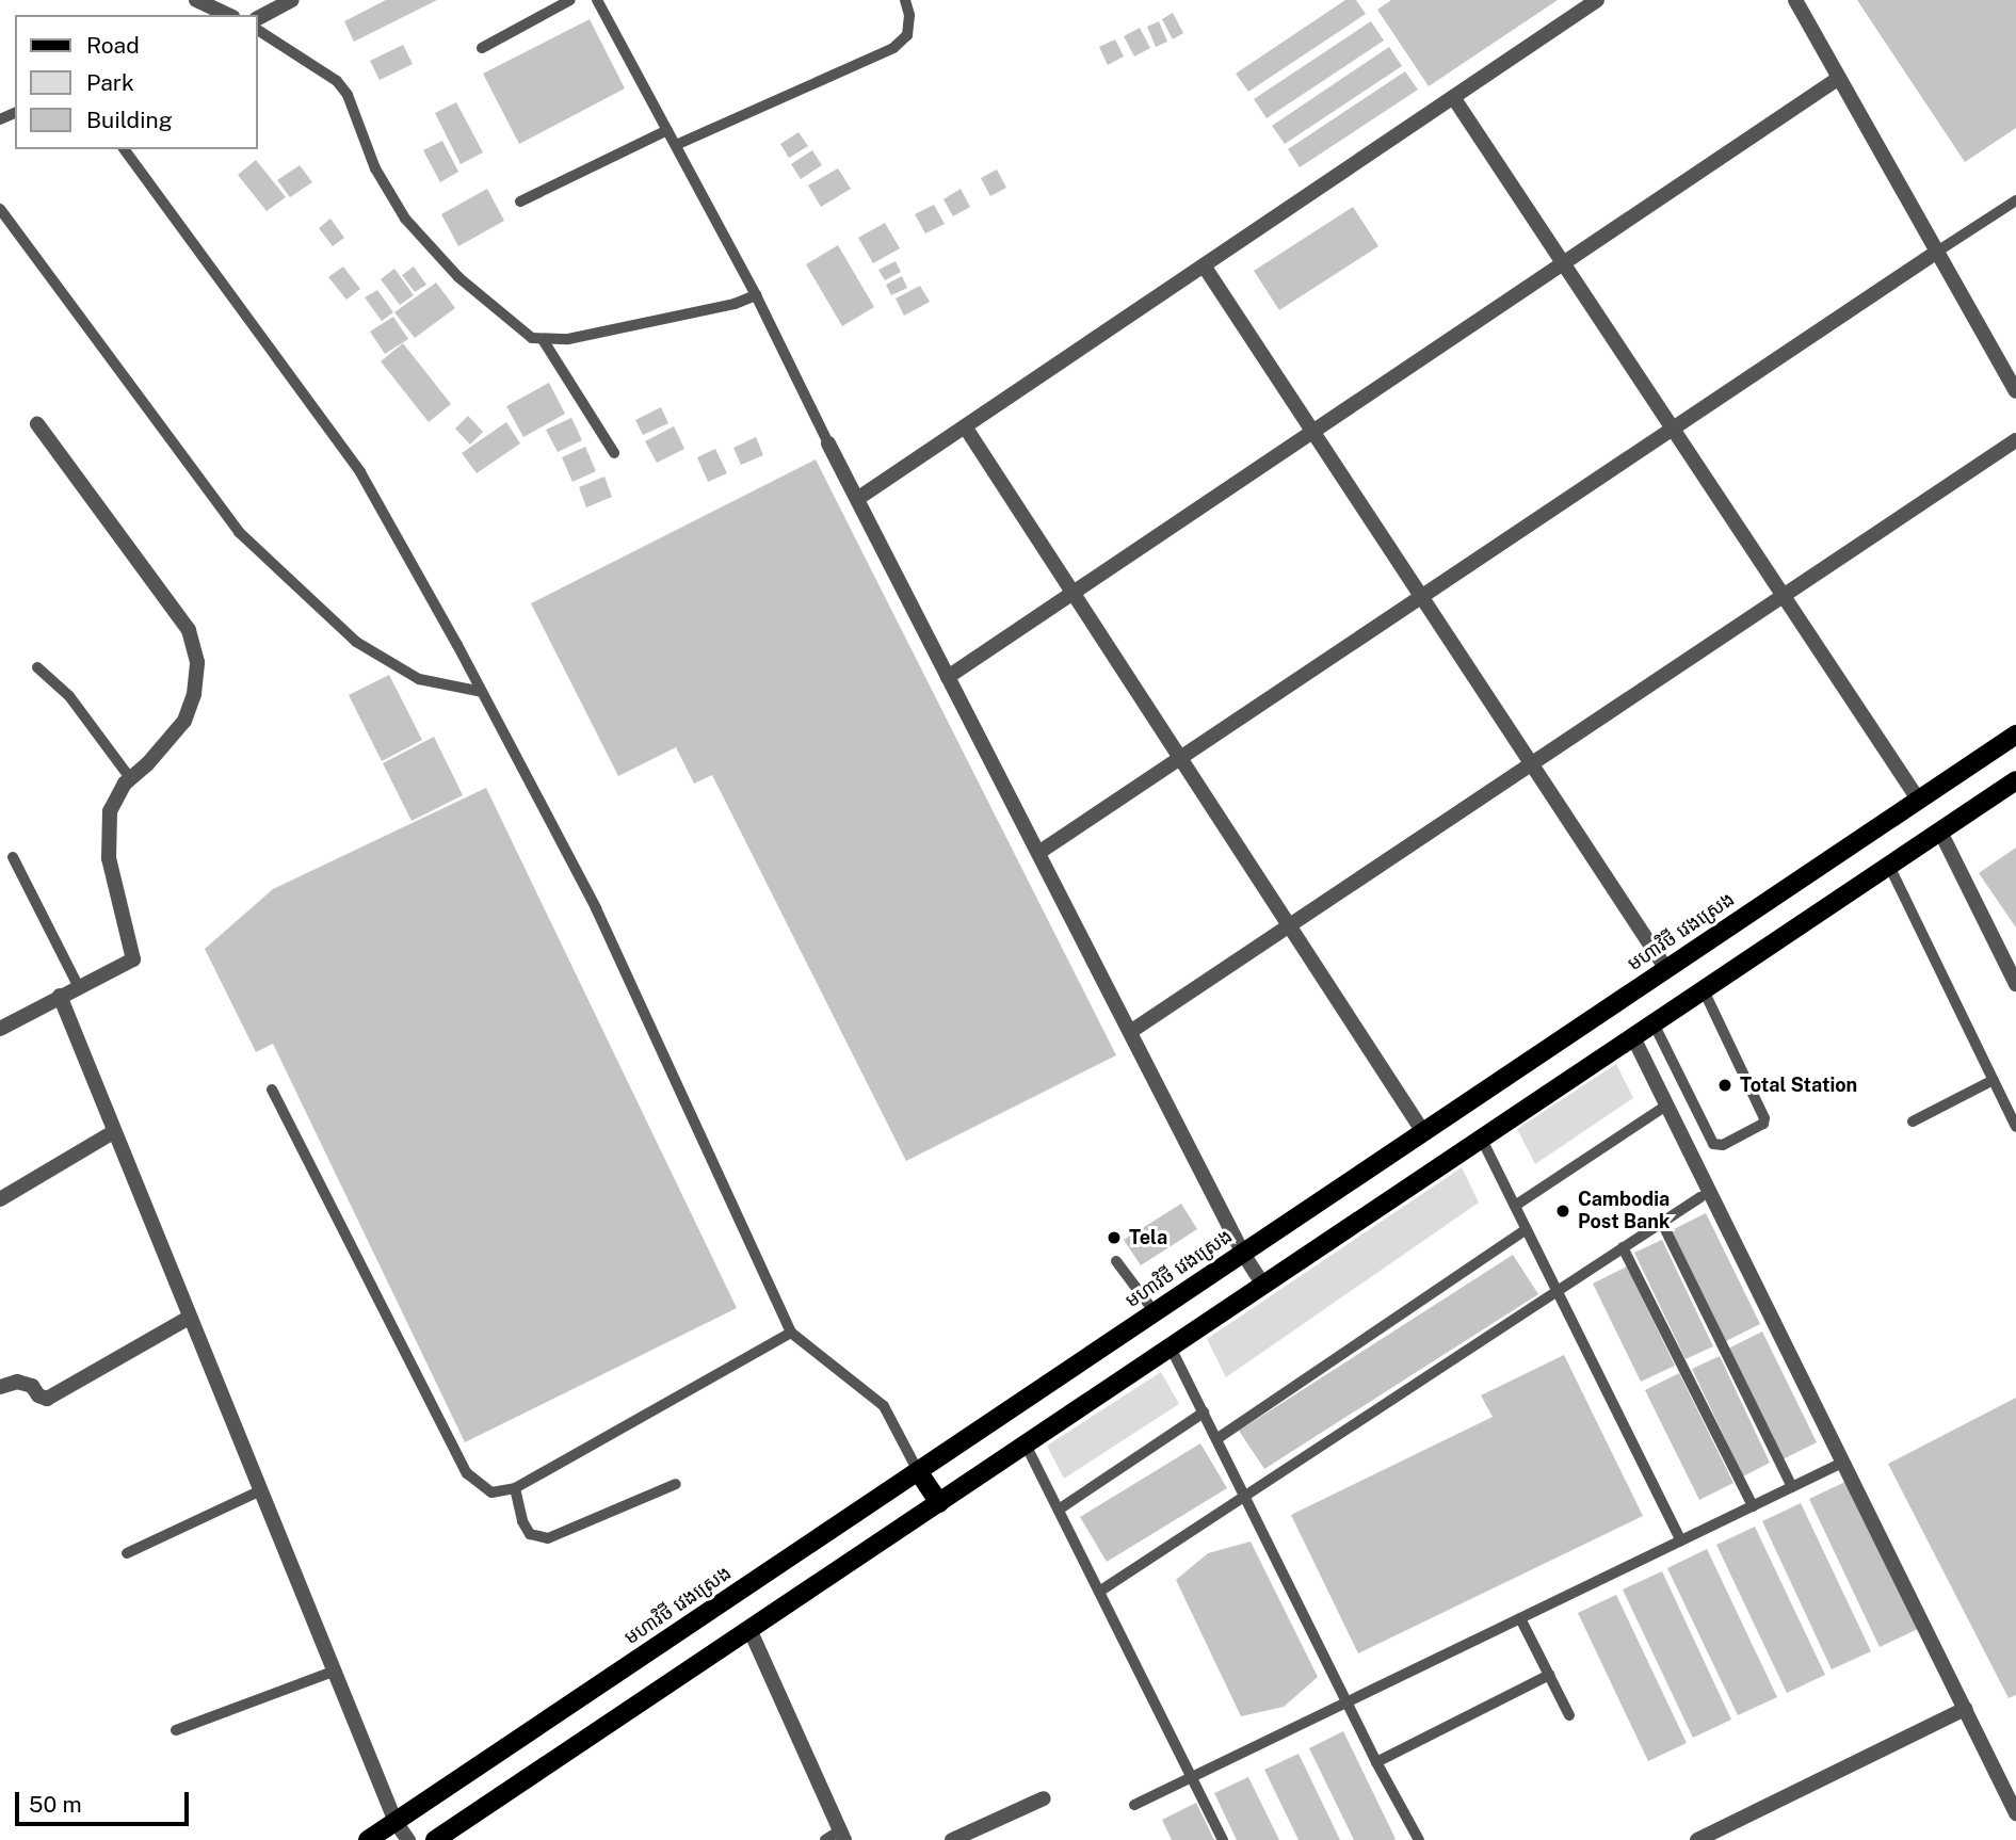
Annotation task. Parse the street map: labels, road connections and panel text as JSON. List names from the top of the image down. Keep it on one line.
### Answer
{"streets":{"main road":["មហាវិថី វេងស្រេង"]},"places":["Total Station","Cambodia Post Bank","Tela"],"legend":["Road","Park","Building"],"scale_bar":"50 m"}
